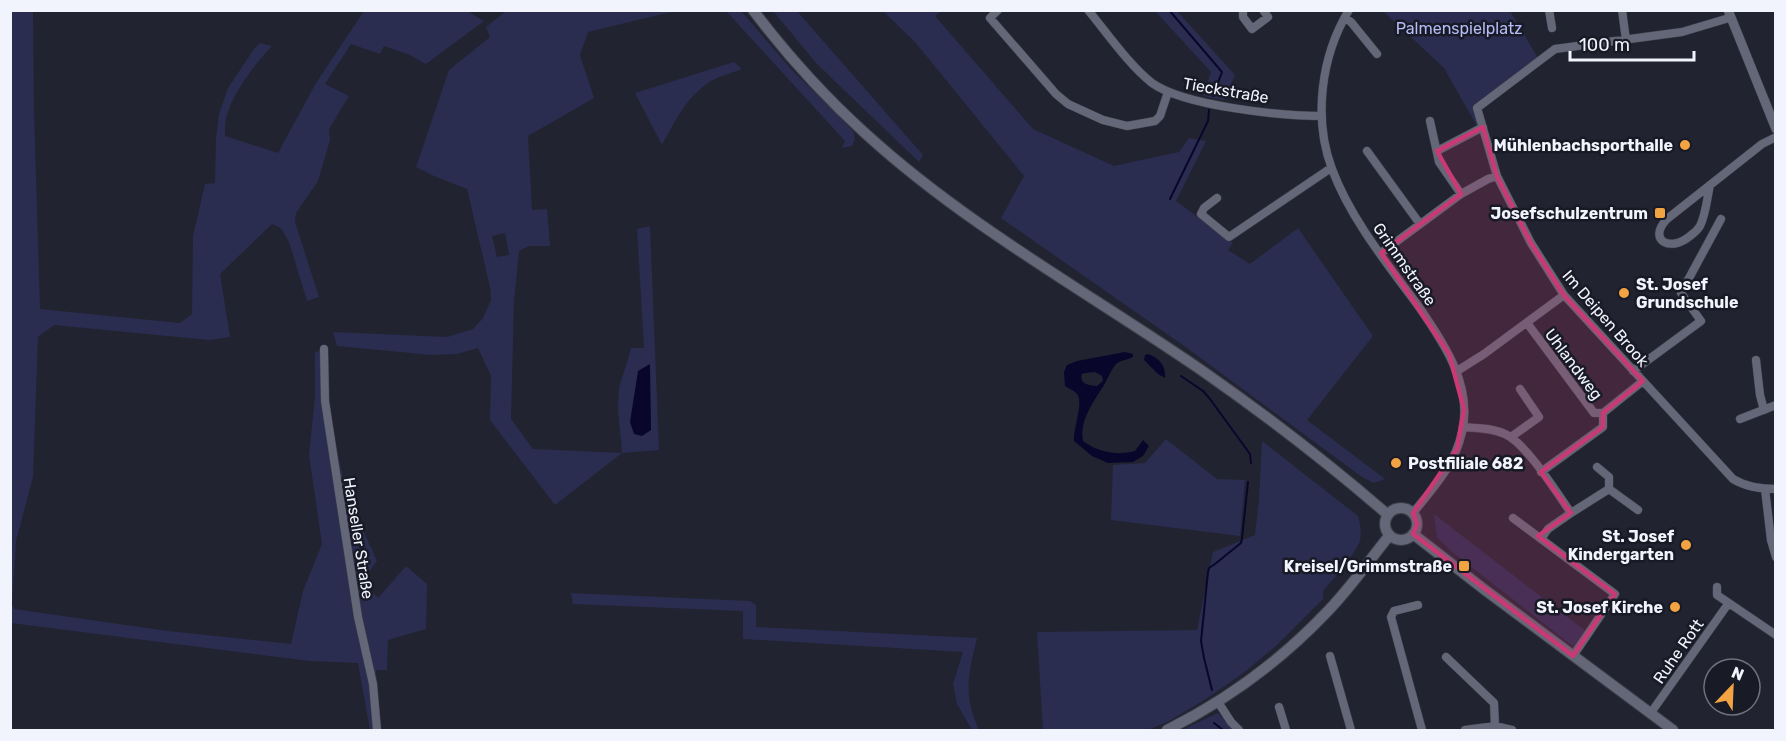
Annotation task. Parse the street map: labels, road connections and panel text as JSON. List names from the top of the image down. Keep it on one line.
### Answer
{"streets":{"street":["Tieckstraße","Grimmstraße","Im Deipen Brook","Uhlandweg","Hanseller Straße","Ruhe Rott"]},"crossings":[["Tieckstraße","Grimmstraße"],["Grimmstraße","Uhlandweg"],["Im Deipen Brook","Uhlandweg"]],"parks":["Palmenspielplatz"],"places":{"other":["Mühlenbachsporthalle","St. Josef Grundschule","Postfiliale 682","St. Josef Kindergarten","St. Josef Kirche"],"transit":["Josefschulzentrum","Kreisel/Grimmstraße"]},"scale_bar":"100 m","north":"top right"}
